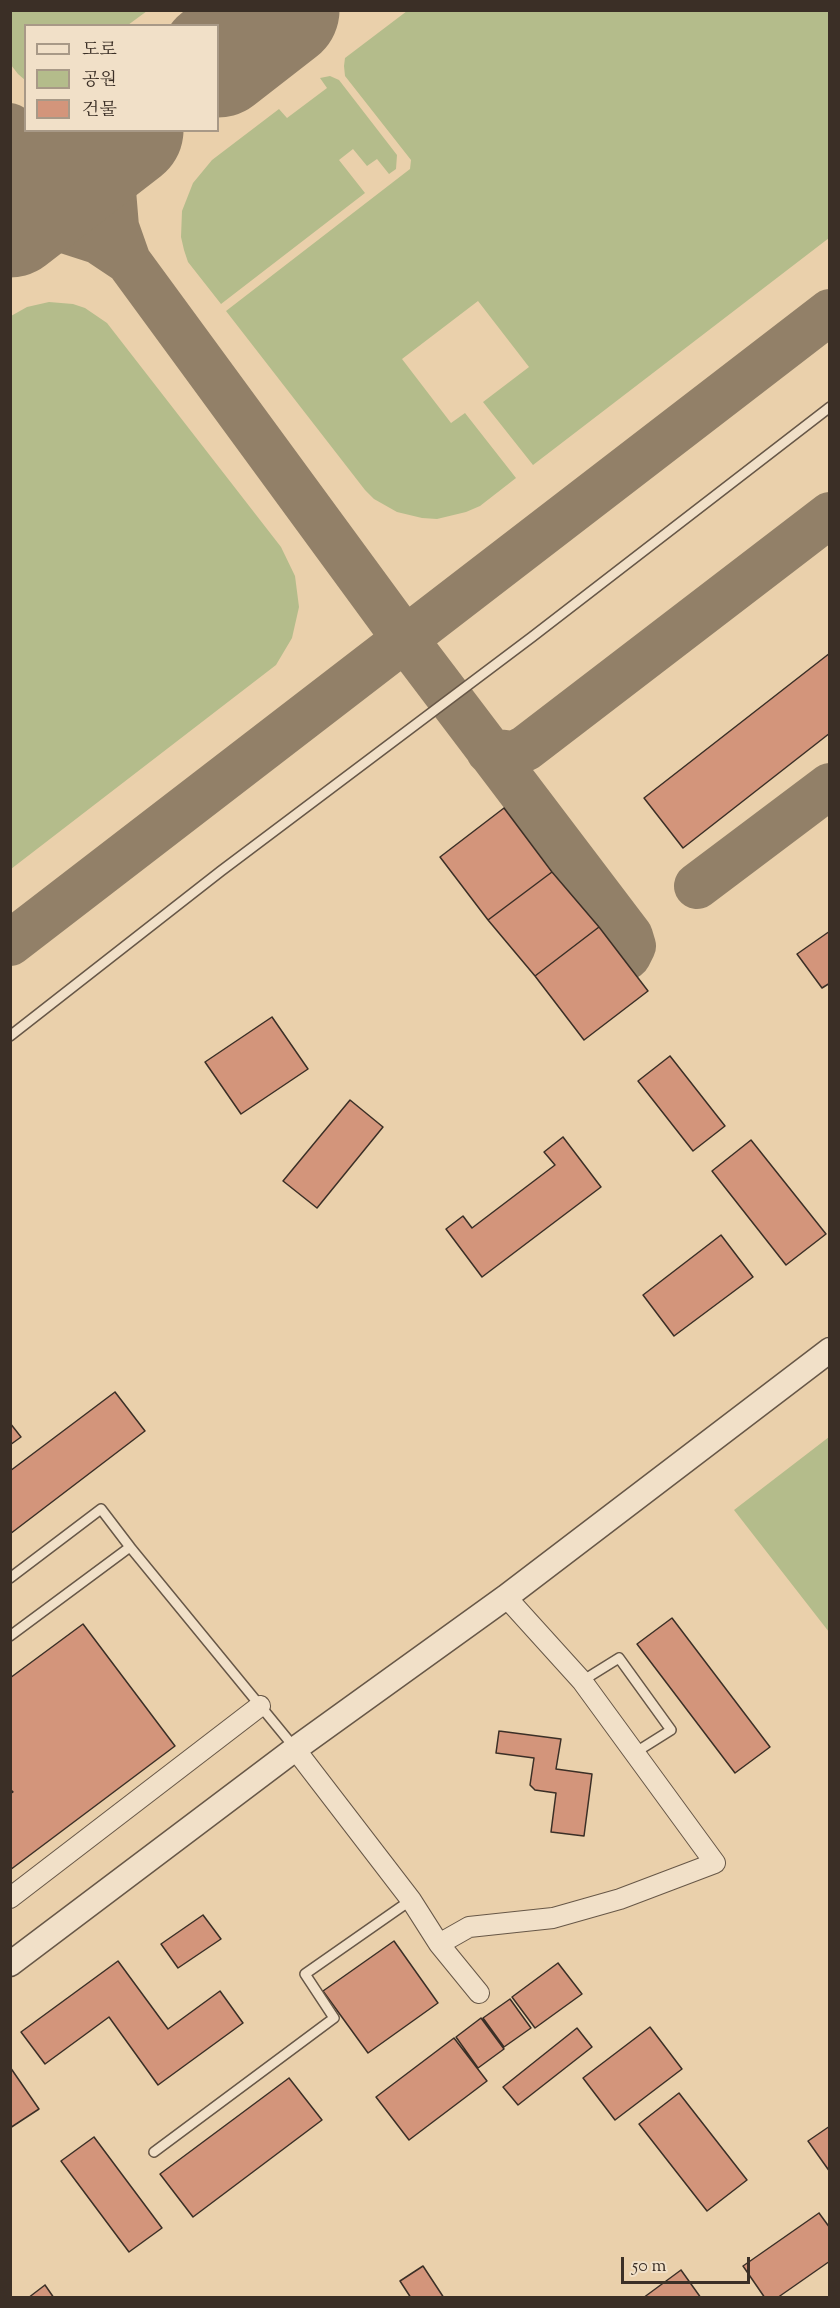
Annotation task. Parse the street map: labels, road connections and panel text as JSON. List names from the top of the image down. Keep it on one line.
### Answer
{"legend":["도로","공원","건물"],"scale_bar":"50 m"}
